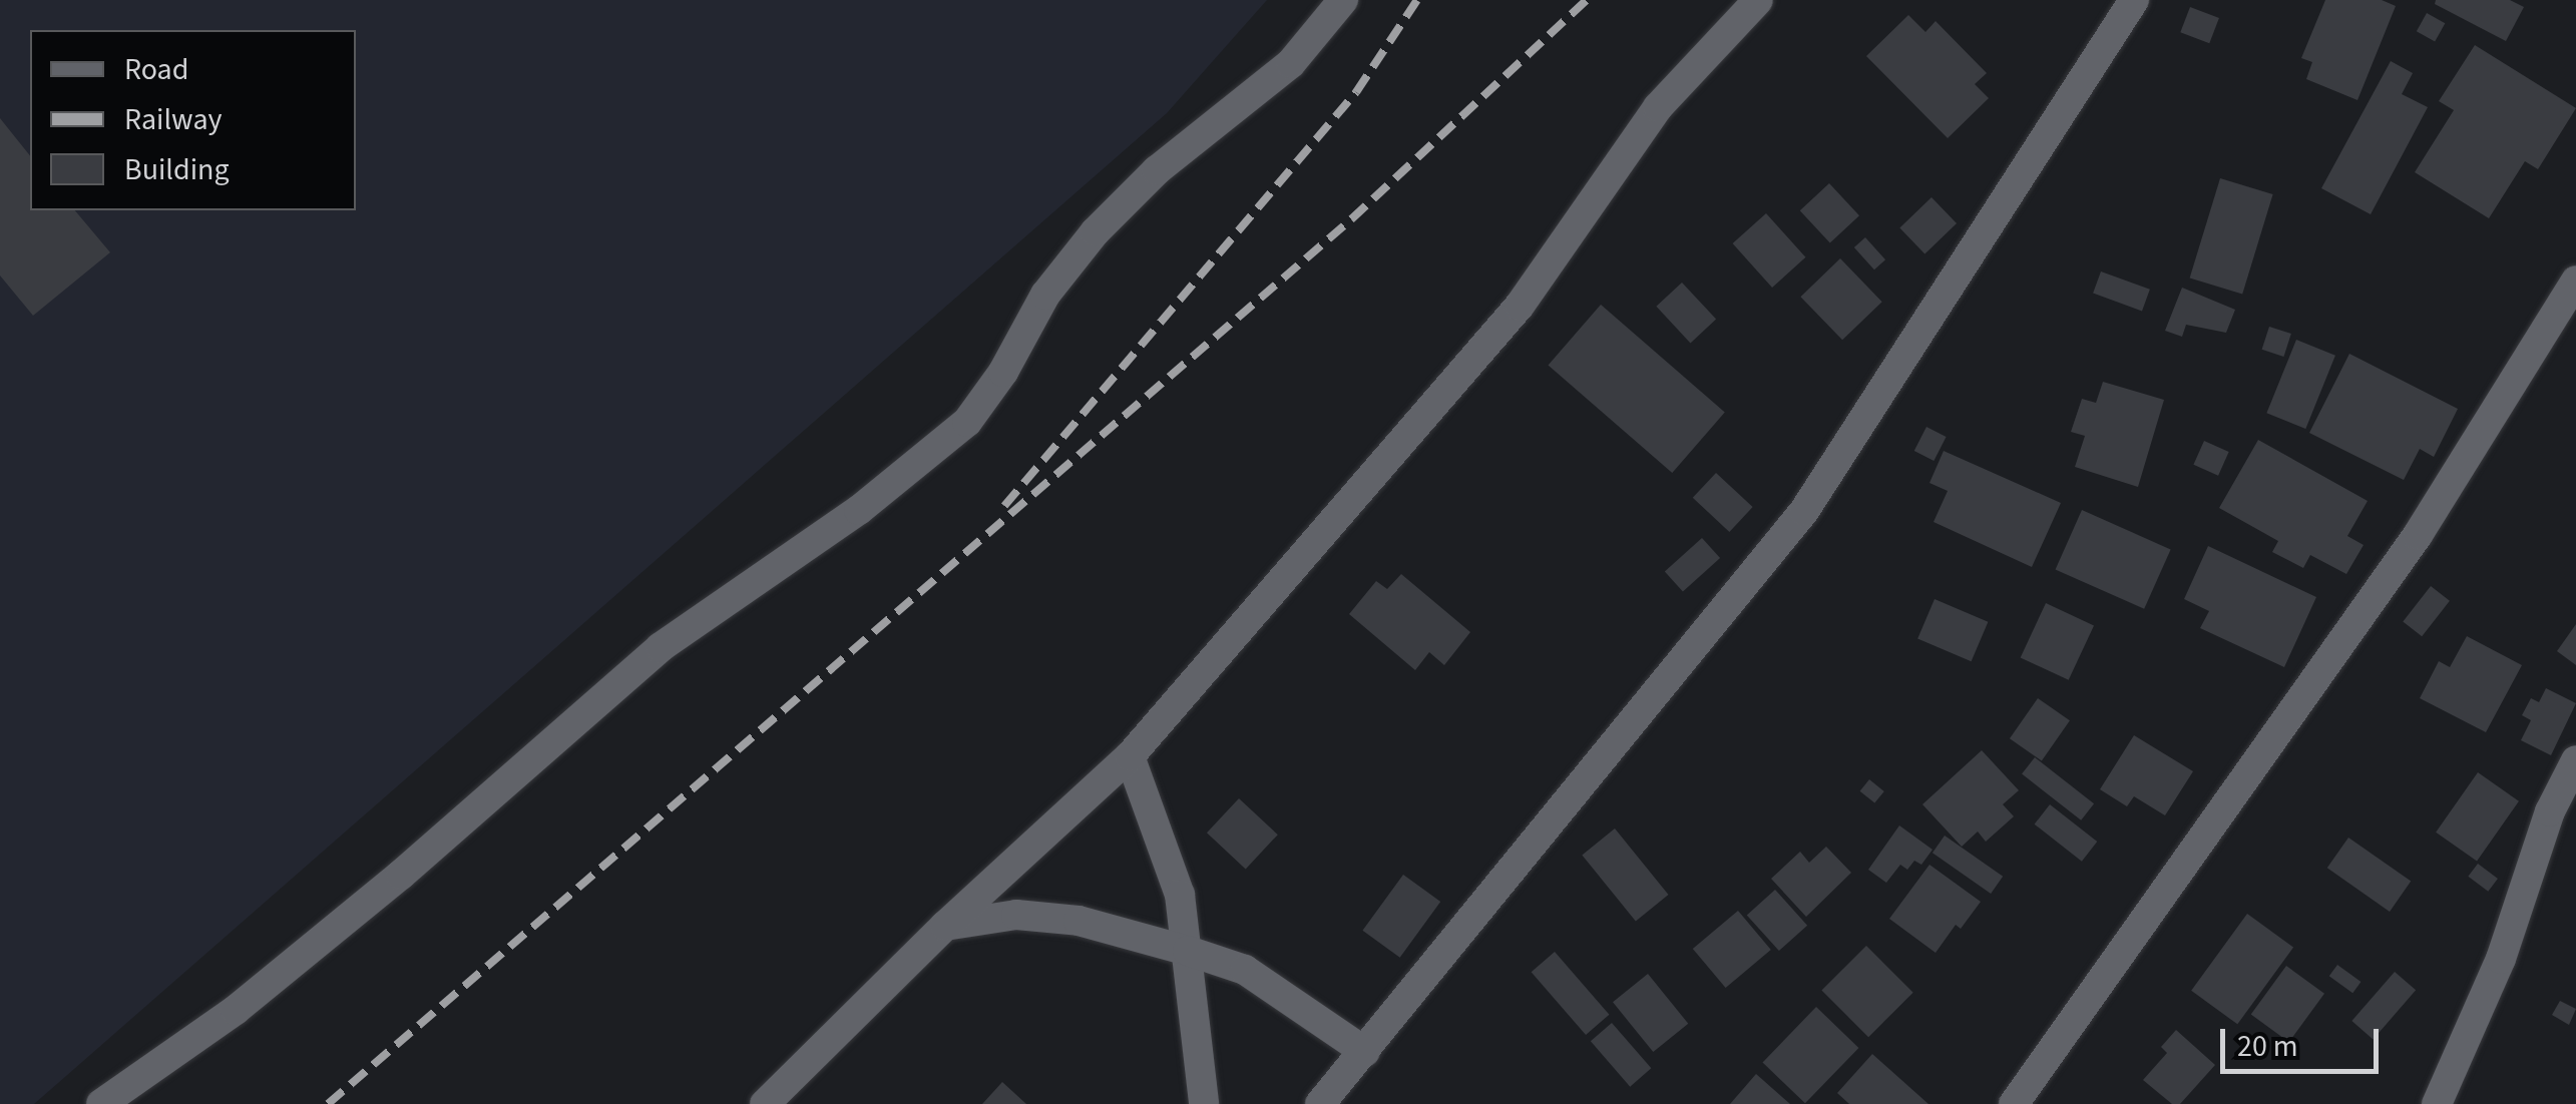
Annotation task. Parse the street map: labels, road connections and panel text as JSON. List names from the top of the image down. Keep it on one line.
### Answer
{"legend":["Road","Railway","Building"],"scale_bar":"20 m"}
